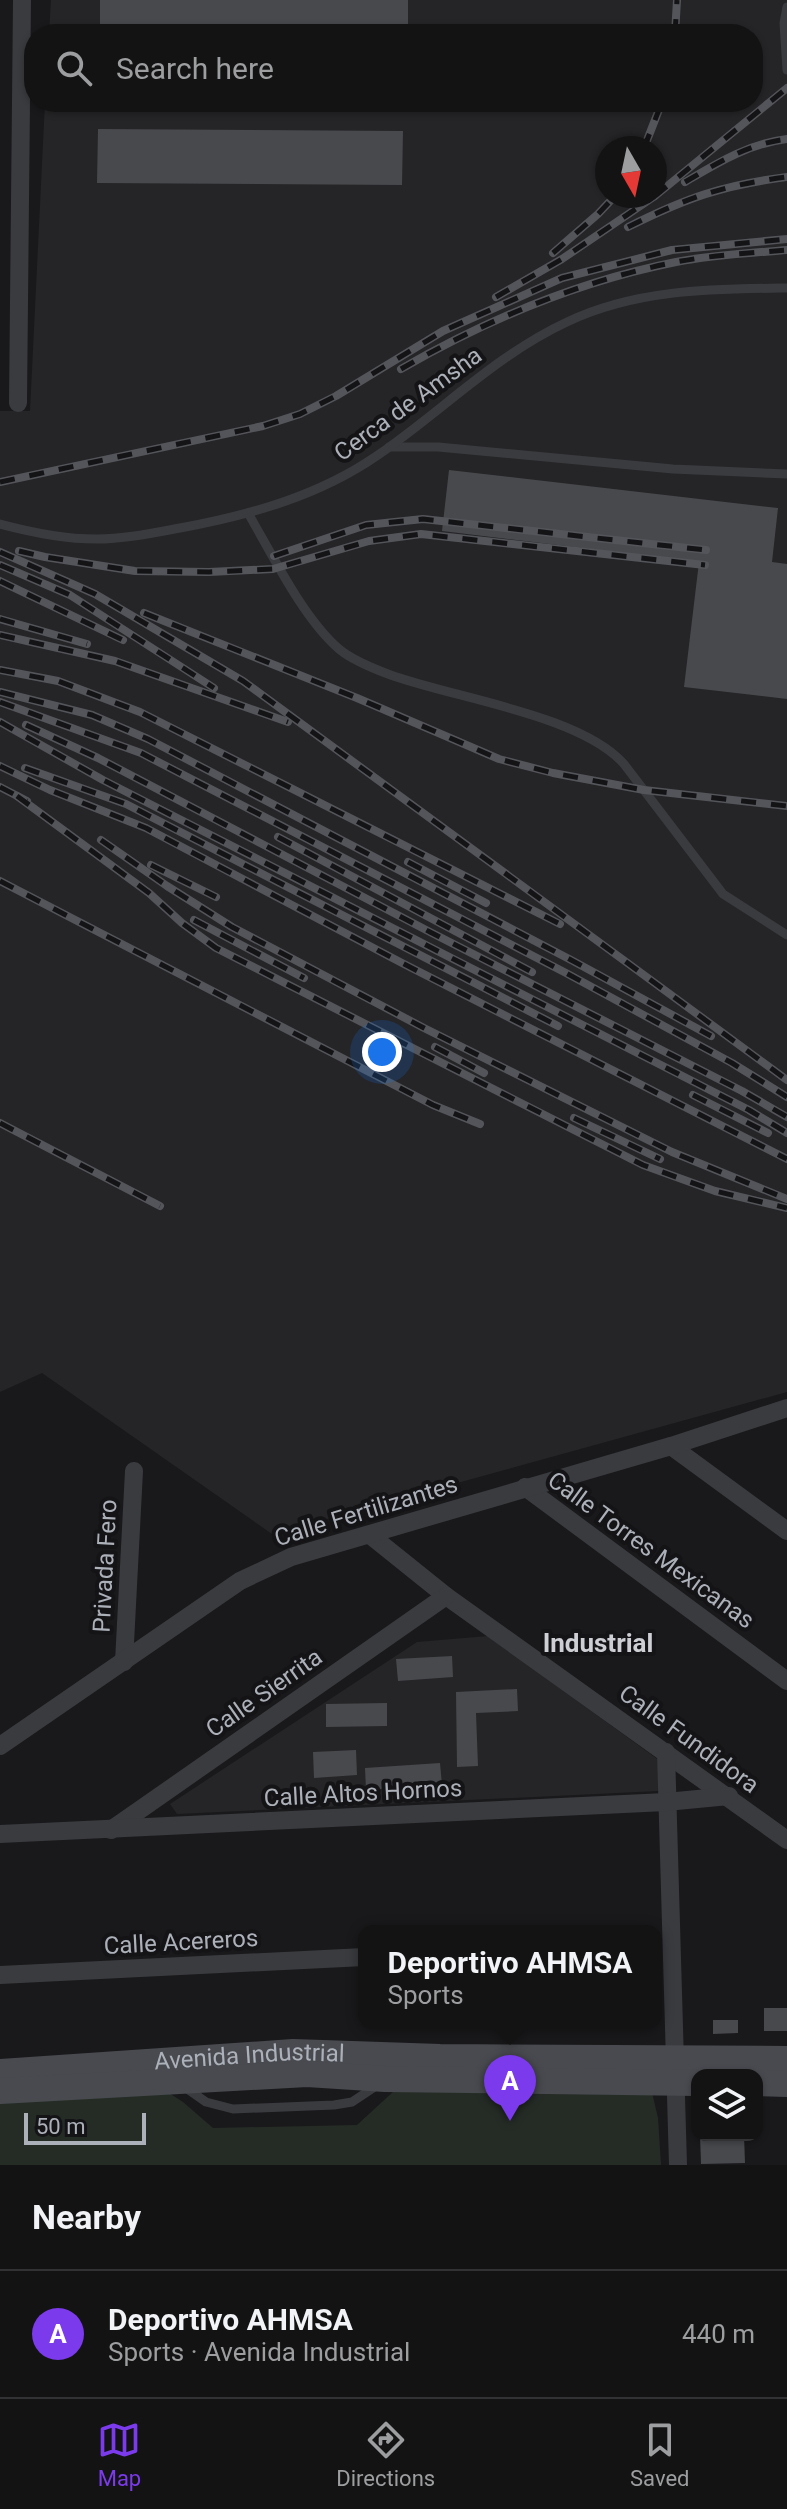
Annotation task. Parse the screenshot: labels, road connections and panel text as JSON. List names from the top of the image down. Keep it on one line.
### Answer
{"streets":{"street":["Calle Fertilizantes","Calle Torres Mexicanas","Privada Fero","Calle Sierrita","Calle Fundidora","Calle Altos Hornos","Calle Acereros","Avenida Industrial"],"lane":["Cerca de Amsha"]},"crossings":[["Calle Fertilizantes","Calle Torres Mexicanas"],["Calle Fertilizantes","Privada Fero"],["Calle Fertilizantes","Calle Fundidora"],["Calle Sierrita","Calle Fundidora"],["Calle Sierrita","Calle Altos Hornos"],["Calle Fundidora","Calle Altos Hornos"]],"districts":["Industrial"],"scale_bar":"50 m","north":"bottom","page":{"search":"Search here","popup":["Deportivo AHMSA","Sports"],"pins":"A","scale":"50 m","heading":"Nearby","list":[{"mark":"A","name":"Deportivo AHMSA","note":"Sports · Avenida Industrial","value":"440 m"}],"nav":["Map","Directions","Saved"]}}
